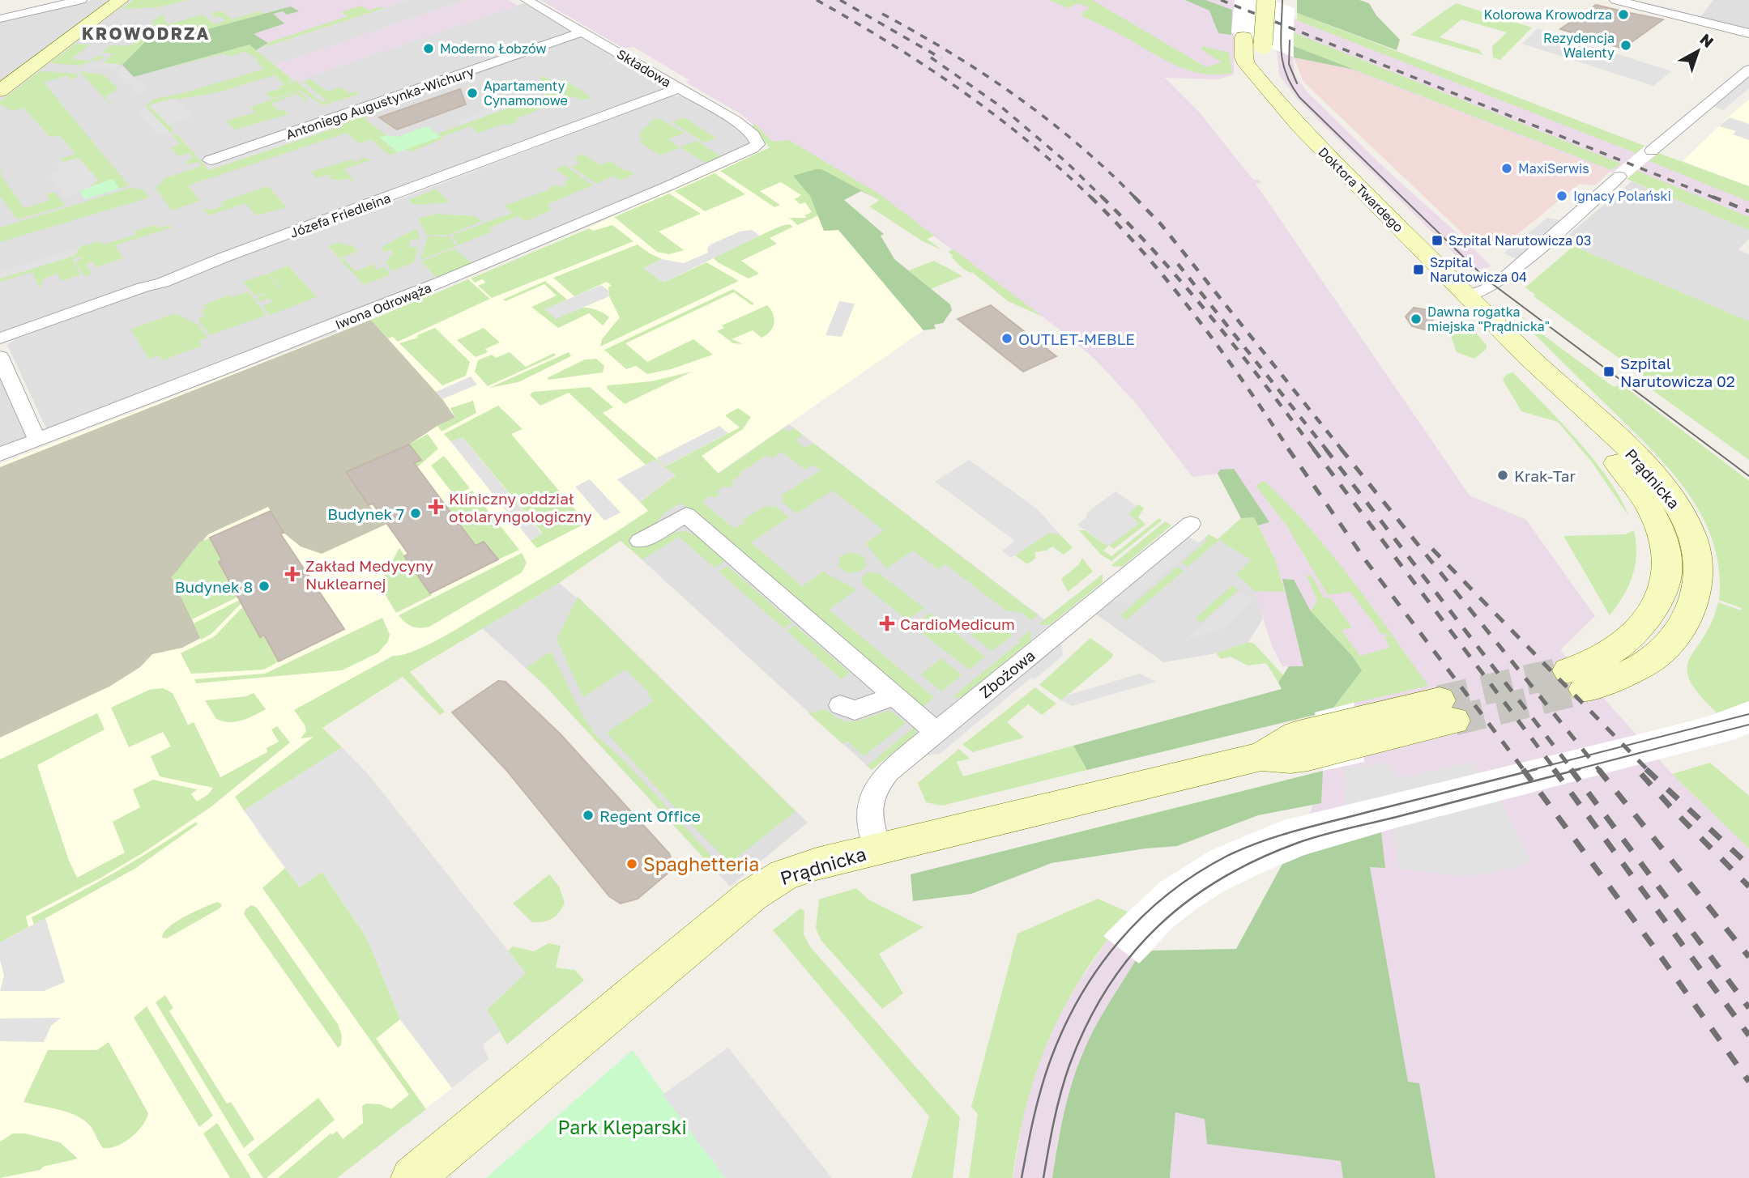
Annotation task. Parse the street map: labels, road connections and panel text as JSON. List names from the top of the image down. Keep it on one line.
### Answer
{"streets":{"street":["Składowa","Antoniego Augustynka-Wichury","Doktora Twardego","Józefa Friedleina","Iwona Odrowąża","Prądnicka","Zbożowa"]},"crossings":[["Składowa","Antoniego Augustynka-Wichury"],["Składowa","Józefa Friedleina"],["Składowa","Iwona Odrowąża"],["Doktora Twardego","Prądnicka"],["Prądnicka","Zbożowa"]],"districts":["KROWODRZA"],"parks":["Park Kleparski"],"places":{"other":["Kolorowa Krowodrza","Rezydencja Walenty","Moderno Łobzów","Apartamenty Cynamonowe","MaxiSerwis","Ignacy Polański","Dawna rogatka miejska \"Prądnicka\"","OUTLET-MEBLE","Krak-Tar","Budynek 7","Budynek 8","Regent Office","Spaghetteria"],"transit":["Szpital Narutowicza 03","Szpital Narutowicza 04","Szpital Narutowicza 02"],"health":["Kliniczny oddział otolaryngologiczny","Zakład Medycyny Nuklearnej","CardioMedicum"]},"north":"top right"}
